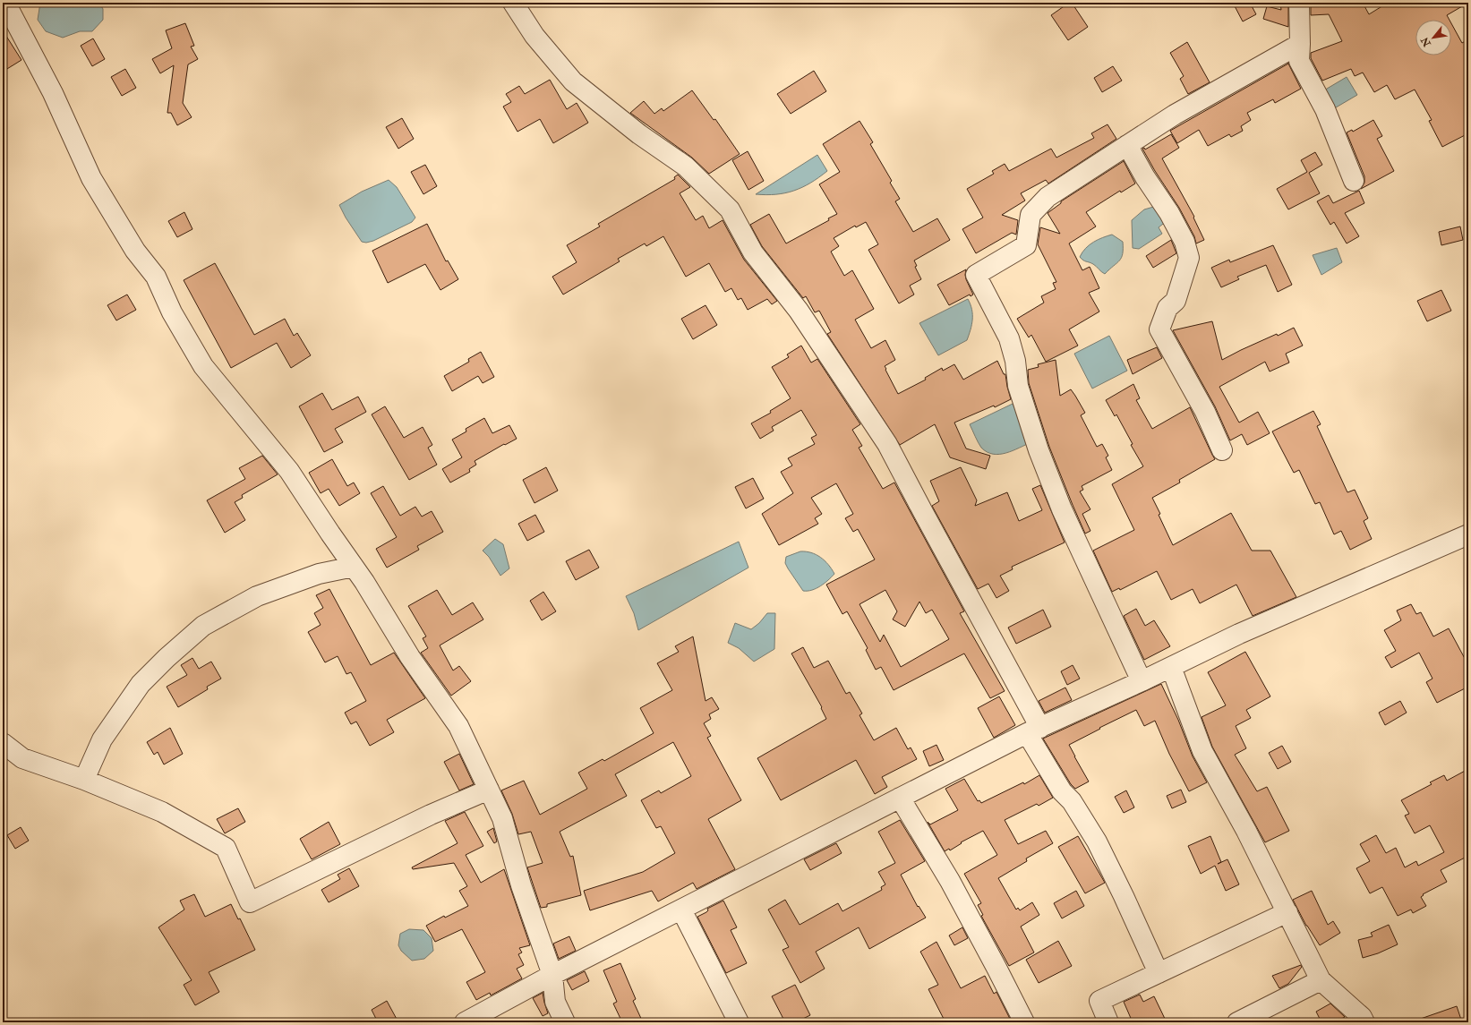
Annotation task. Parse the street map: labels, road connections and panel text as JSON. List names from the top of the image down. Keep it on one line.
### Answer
{"north":"bottom left"}
